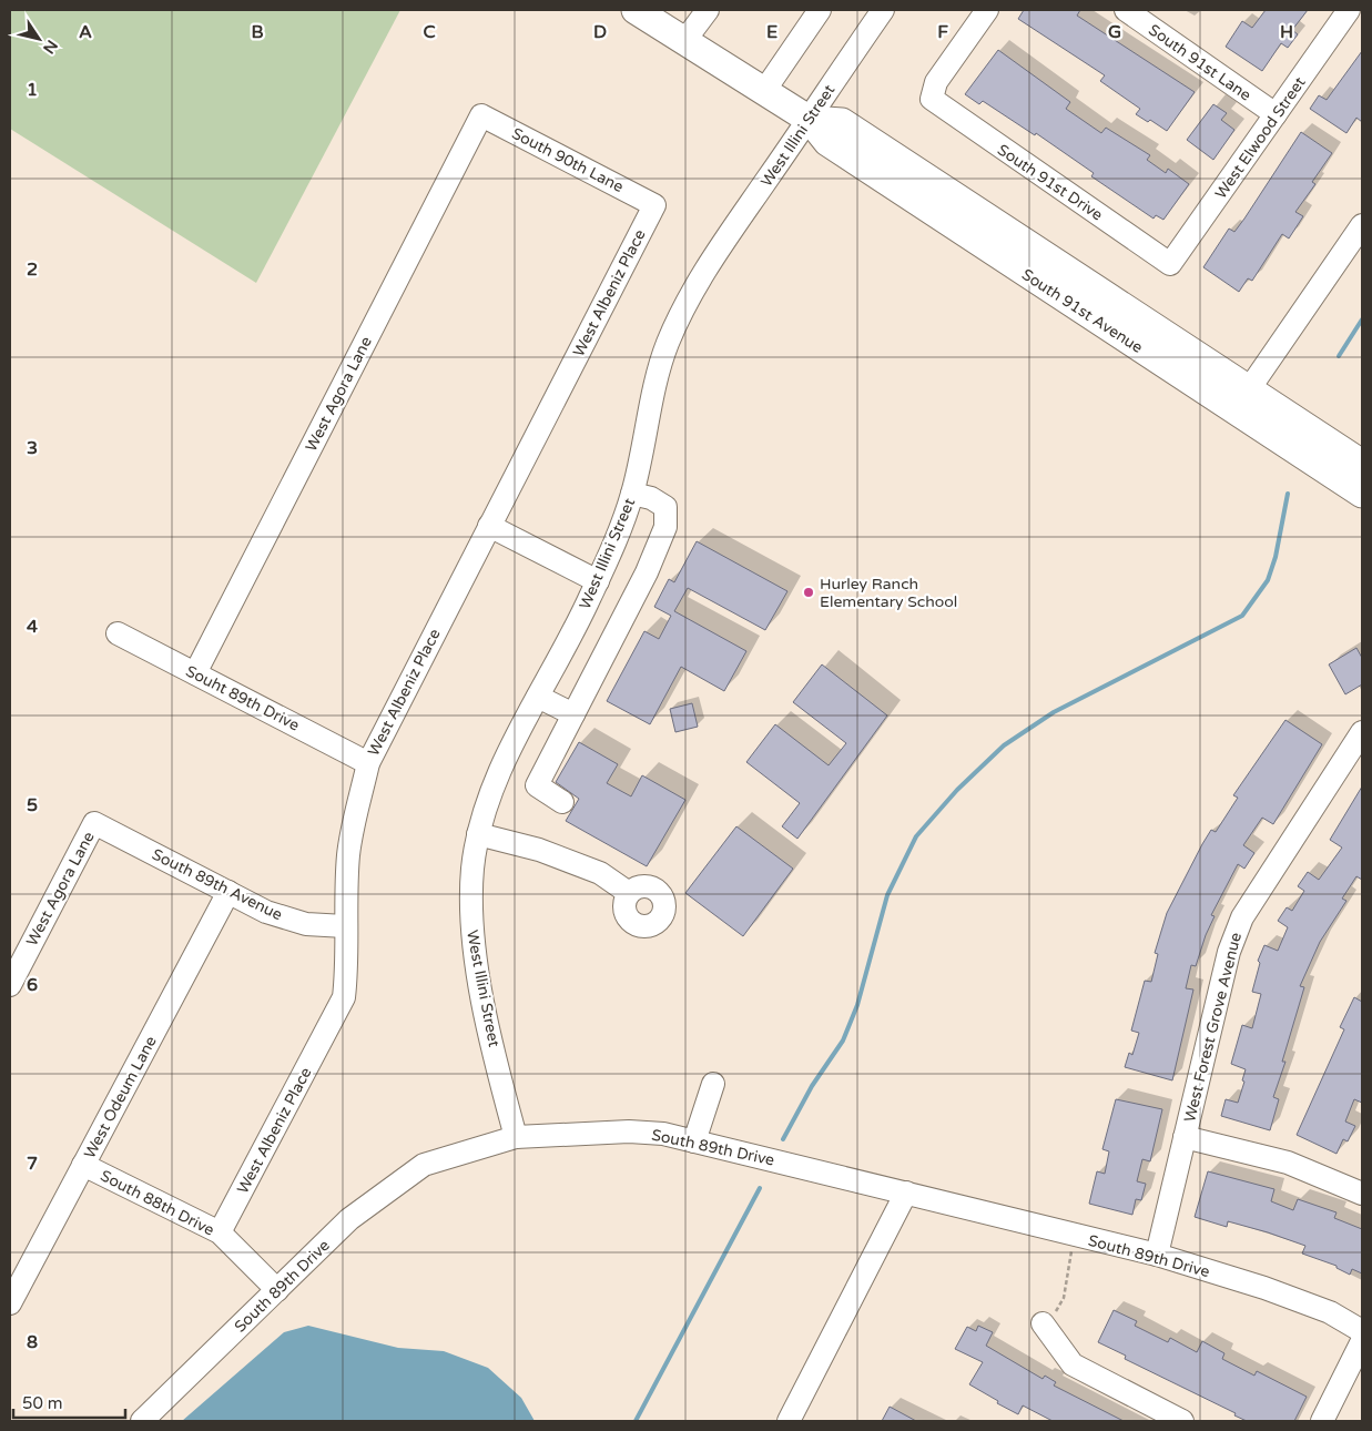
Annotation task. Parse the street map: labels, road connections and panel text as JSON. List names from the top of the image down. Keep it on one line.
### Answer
{"streets":{"main road":["South 91st Avenue"],"street":["South 91st Lane","West Illini Street","West Elwood Street","South 90th Lane","South 91st Drive","West Albeniz Place","West Agora Lane","Souht 89th Drive","South 89th Avenue","West Forest Grove Avenue","West Odeum Lane","South 89th Drive","South 88th Drive"]},"crossings":[["South 91st Lane","West Elwood Street"],["West Illini Street","South 91st Avenue"],["West Illini Street","South 89th Drive"],["West Elwood Street","South 91st Drive"],["South 90th Lane","West Albeniz Place"],["South 90th Lane","West Agora Lane"],["West Albeniz Place","Souht 89th Drive"],["West Albeniz Place","South 89th Avenue"],["West Albeniz Place","South 88th Drive"],["West Agora Lane","Souht 89th Drive"],["West Agora Lane","South 89th Avenue"],["South 89th Avenue","West Odeum Lane"],["West Forest Grove Avenue","South 89th Drive"],["West Odeum Lane","South 88th Drive"],["South 89th Drive","South 88th Drive"]],"places":["Hurley Ranch Elementary School"],"scale_bar":"50 m","north":"bottom right","grid":{"columns":["A","B","C","D","E","F","G","H"],"rows":["1","2","3","4","5","6","7","8"]}}
